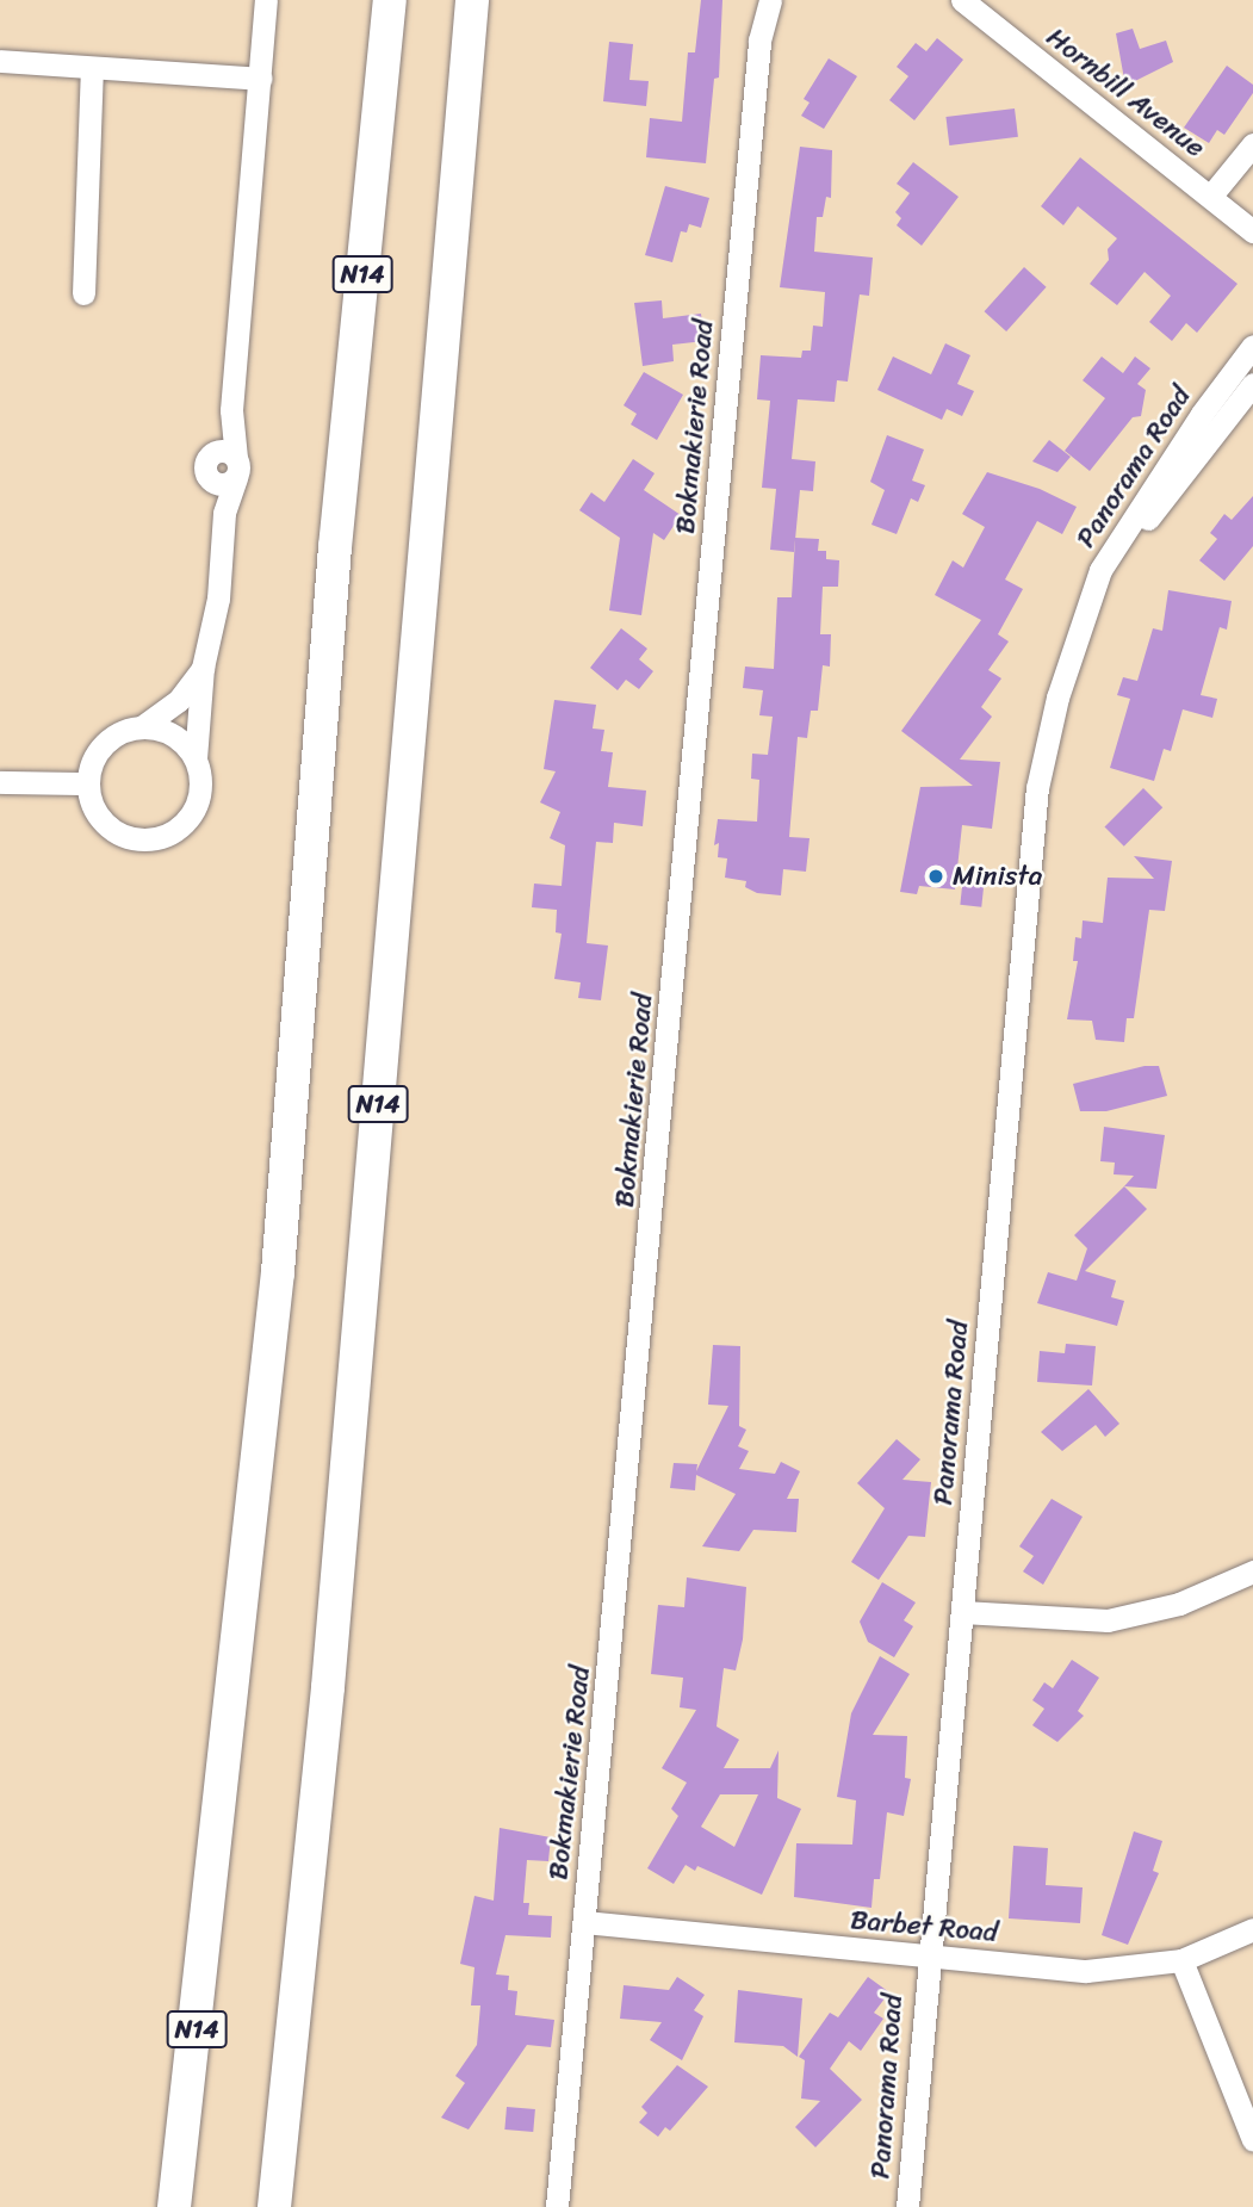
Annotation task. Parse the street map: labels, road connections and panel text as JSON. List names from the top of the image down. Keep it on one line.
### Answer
{"streets":{"highway":["N14"],"street":["Hornbill Avenue","Bokmakierie Road","Panorama Road","Barbet Road"]},"crossings":[["Bokmakierie Road","Barbet Road"],["Panorama Road","Barbet Road"]],"places":["Minista"]}
